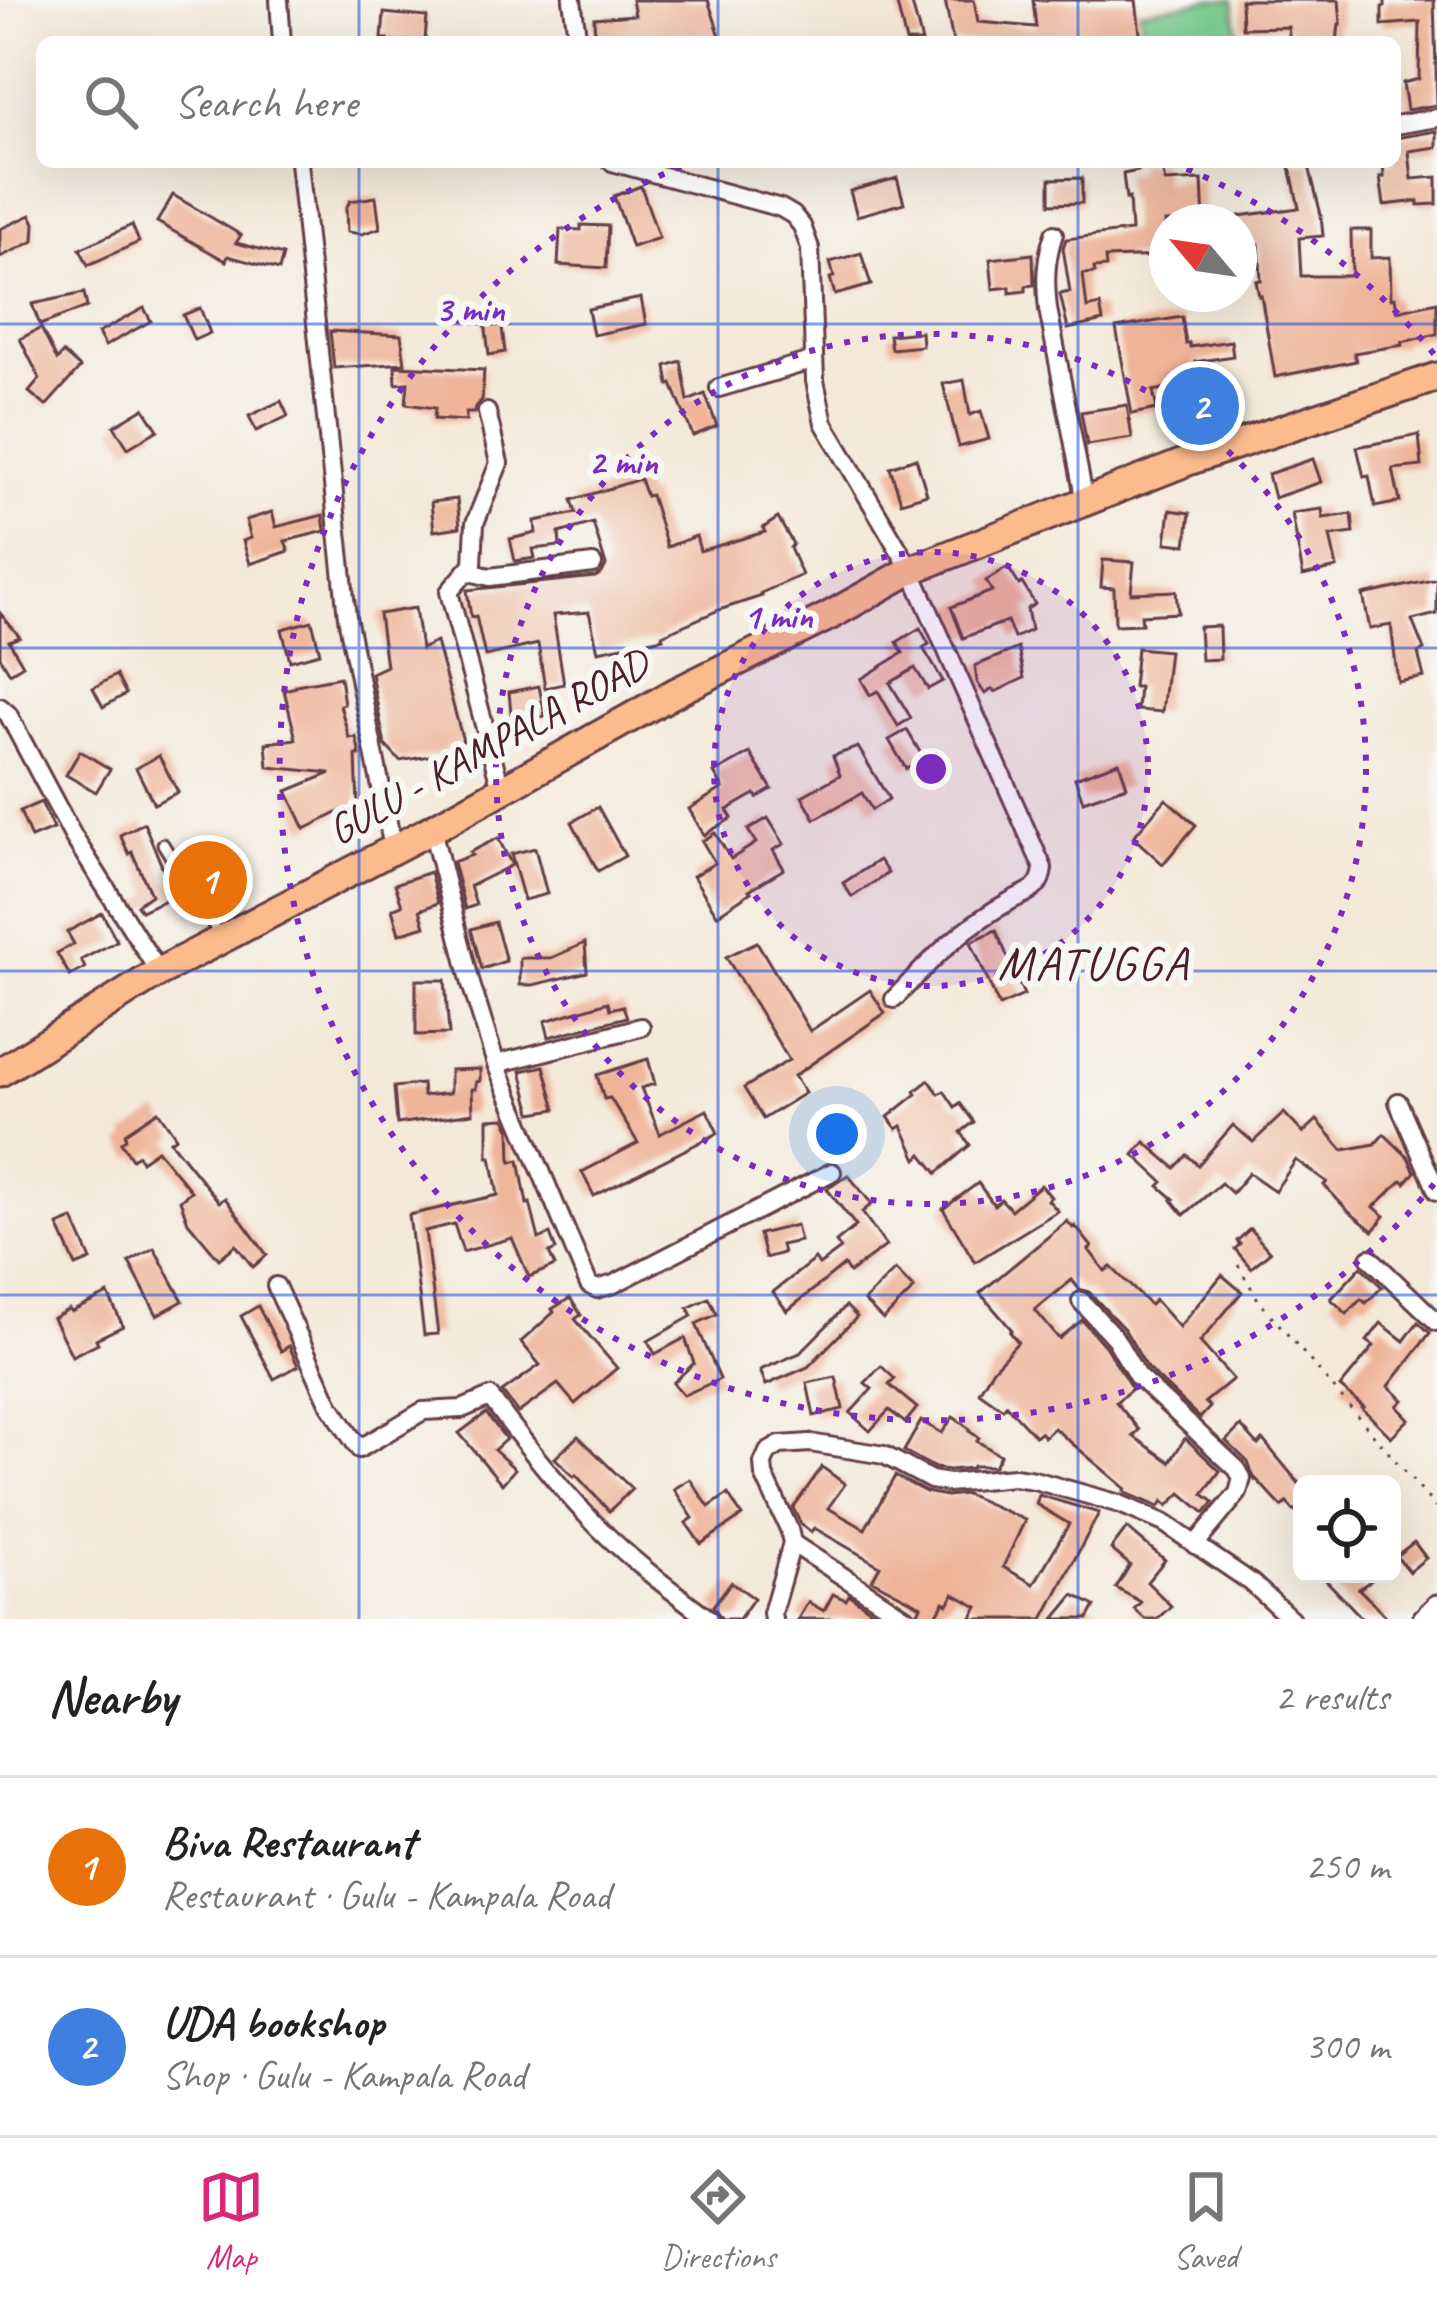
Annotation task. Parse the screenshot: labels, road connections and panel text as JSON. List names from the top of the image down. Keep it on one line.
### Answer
{"streets":{"main road":["GULU - KAMPALA ROAD"]},"districts":["MATUGGA"],"north":"top left","page":{"search":"Search here","pins":["2","1"],"heading":["Nearby","2 results"],"list":[{"mark":"1","name":"Biva Restaurant","note":"Restaurant · Gulu - Kampala Road","value":"250 m"},{"mark":"2","name":"UDA bookshop","note":"Shop · Gulu - Kampala Road","value":"300 m"}],"nav":["Map","Directions","Saved"]},"rings":["3 min","2 min","1 min"]}
